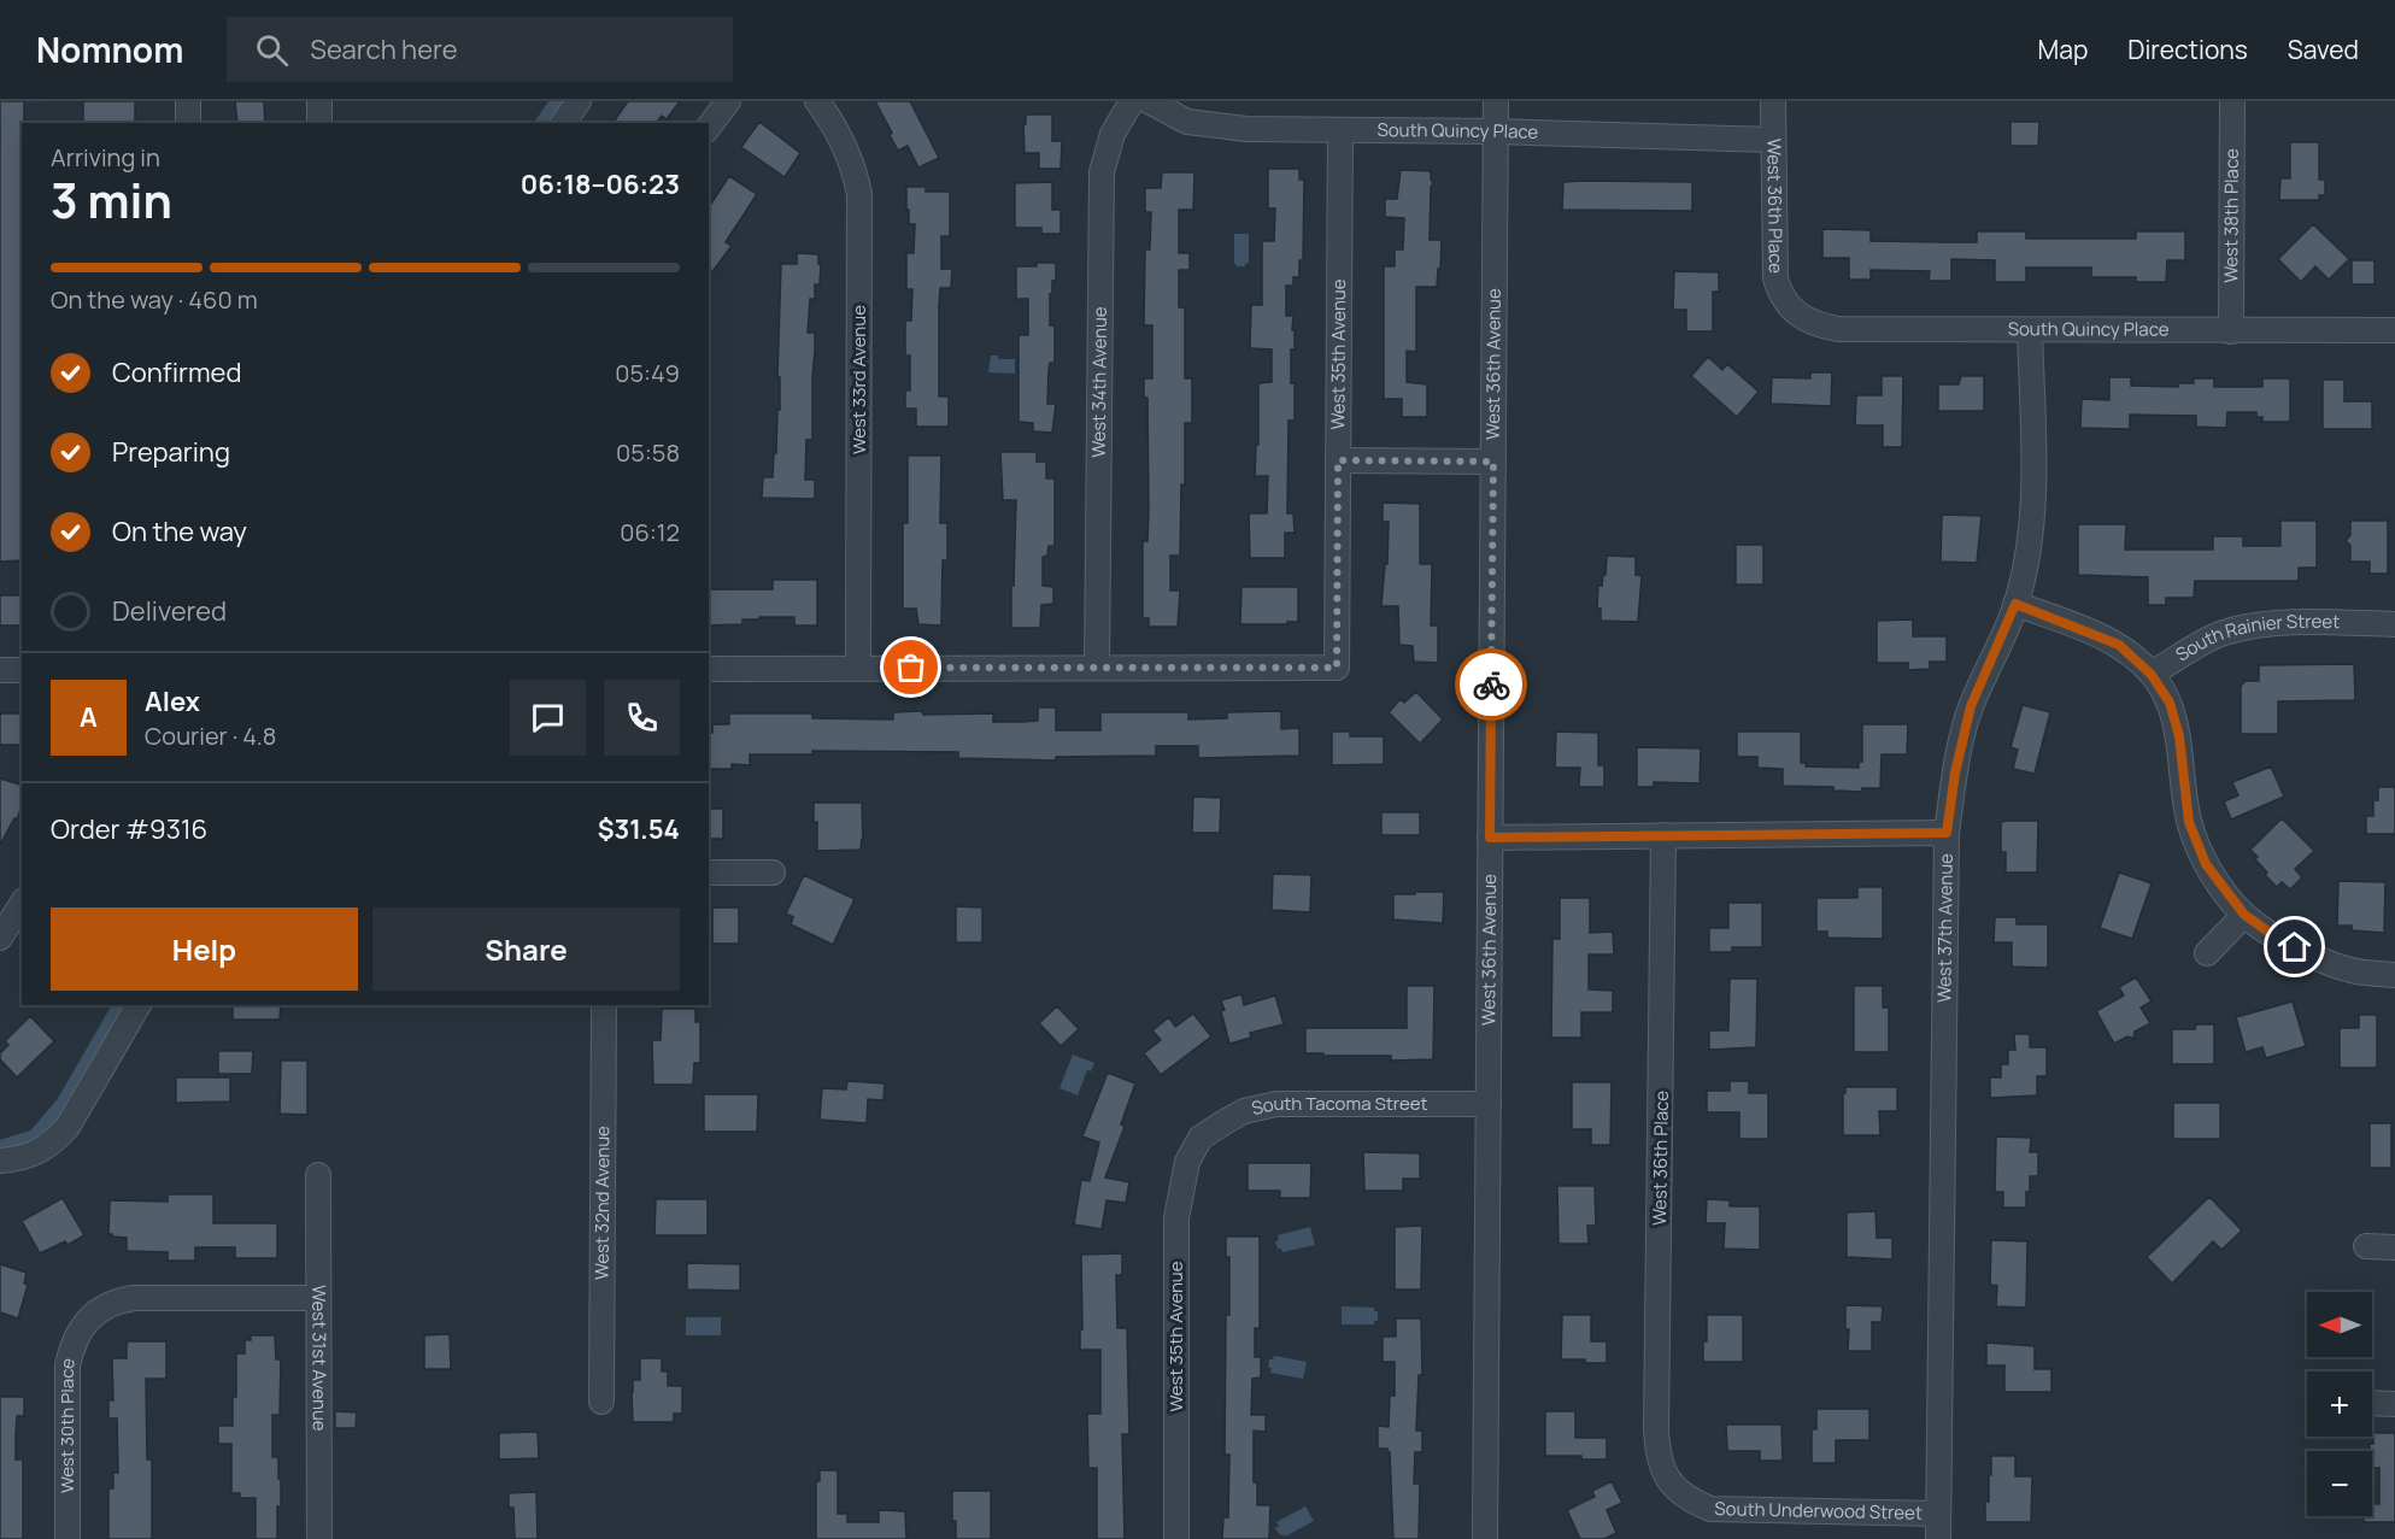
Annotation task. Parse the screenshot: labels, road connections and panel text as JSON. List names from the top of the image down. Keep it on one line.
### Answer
{"streets":{"street":["South Quincy Place","West 36th Place","West 38th Place","West 35th Avenue","West 36th Avenue","West 33rd Avenue","West 34th Avenue","South Rainier Street","West 37th Avenue","South Tacoma Street","West 32nd Avenue","West 31st Avenue","West 30th Place","South Underwood Street"]},"crossings":[["South Quincy Place","West 36th Place"],["South Quincy Place","West 38th Place"],["South Quincy Place","West 35th Avenue"],["South Quincy Place","West 36th Avenue"],["South Quincy Place","West 37th Avenue"],["West 36th Place","South Underwood Street"],["West 35th Avenue","West 34th Avenue"],["West 35th Avenue","South Tacoma Street"],["West 36th Avenue","South Tacoma Street"],["West 37th Avenue","South Underwood Street"],["West 31st Avenue","West 30th Place"]],"north":"left","page":{"header":"Nomnom","search":"Search here","nav":["Map","Directions","Saved"],"heading":["3 min","Arriving in","06:18–06:23"],"panel":["Alex","Courier · 4.8","Order #9316","$31.54"],"bar":"On the way · 460 m","list":[["Confirmed","05:49"],["Preparing","05:58"],["On the way","06:12"],"Delivered"],"round":"A","buttons":["Help","Share"],"map_buttons":["+","−"]}}
